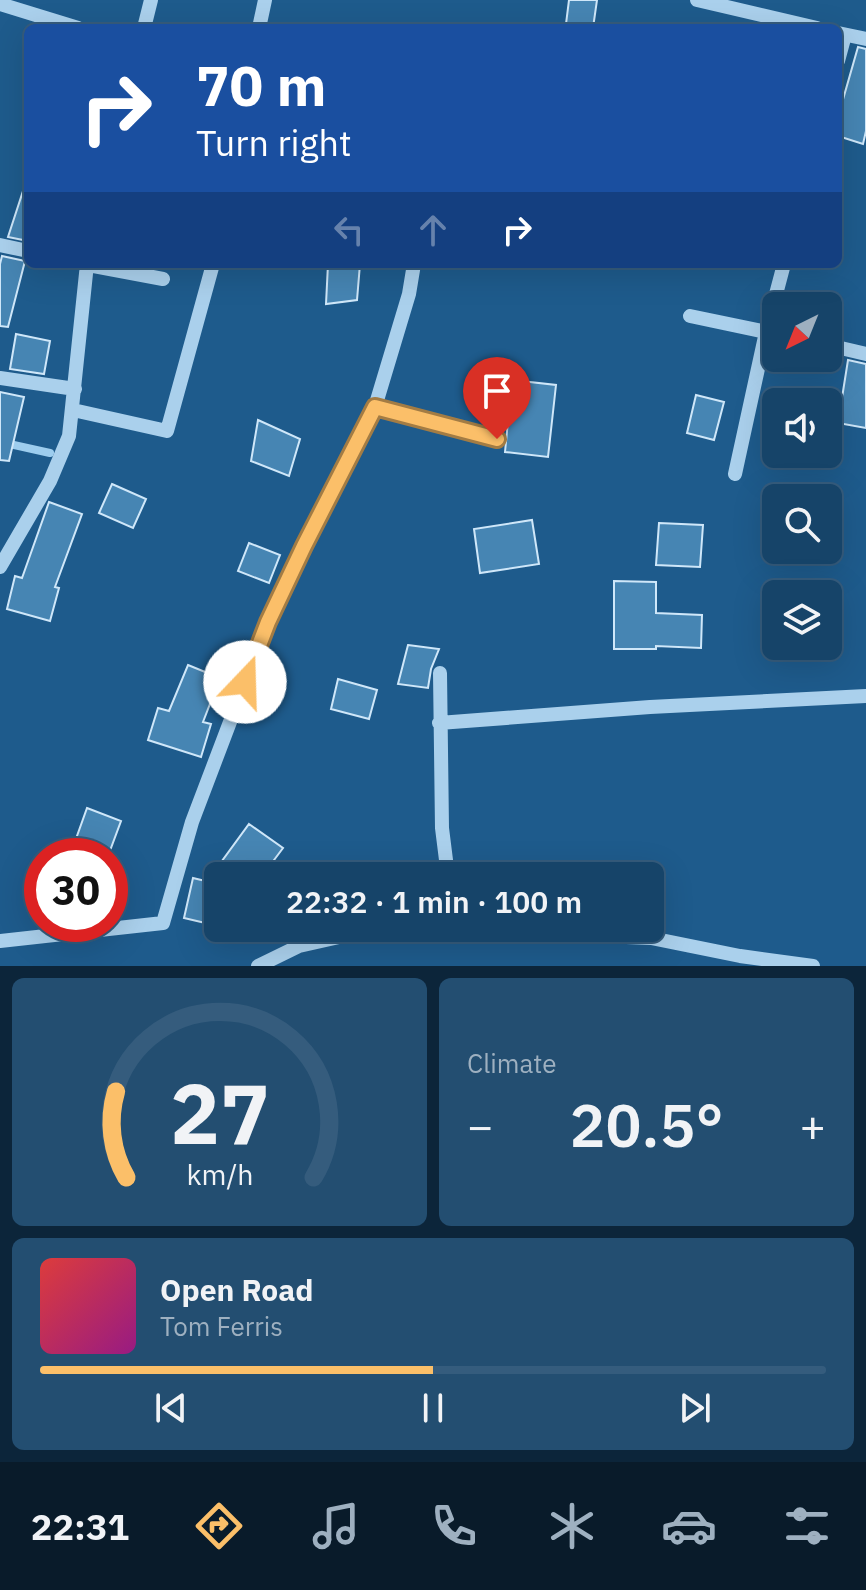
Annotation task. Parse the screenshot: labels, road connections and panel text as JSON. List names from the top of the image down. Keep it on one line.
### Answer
{"north":"bottom left","page":{"turn":["70 m","Turn right"],"limit":"30","trip":"22:32 · 1 min · 100 m","tile":"Climate","heat":["−","20.5°","+"],"song":["Open Road","Tom Ferris"],"tabs":"22:31","gauge":["27","km/h"]}}
